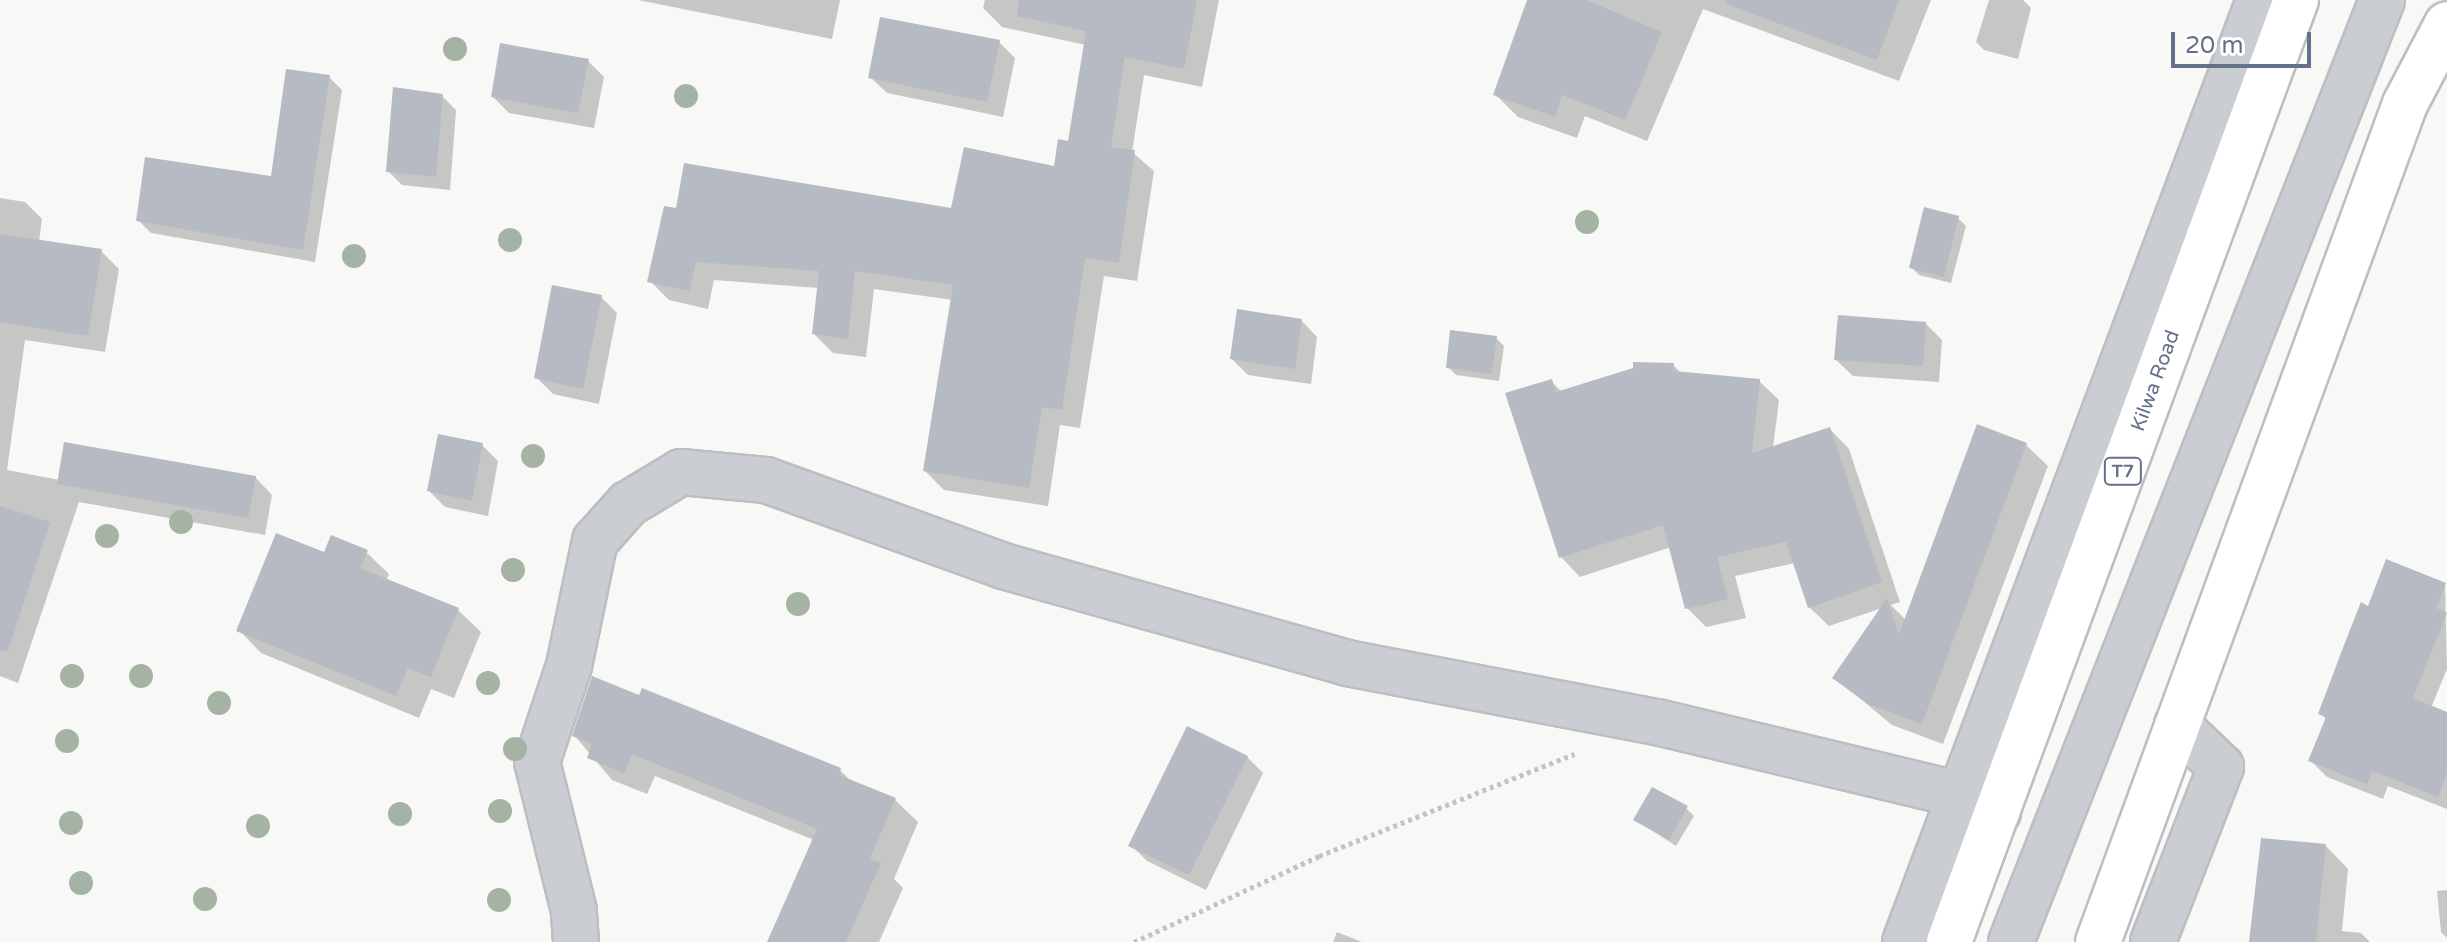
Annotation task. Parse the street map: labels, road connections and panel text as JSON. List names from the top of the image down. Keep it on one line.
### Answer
{"streets":{"highway":["Kilwa Road","T7"]},"scale_bar":"20 m"}
